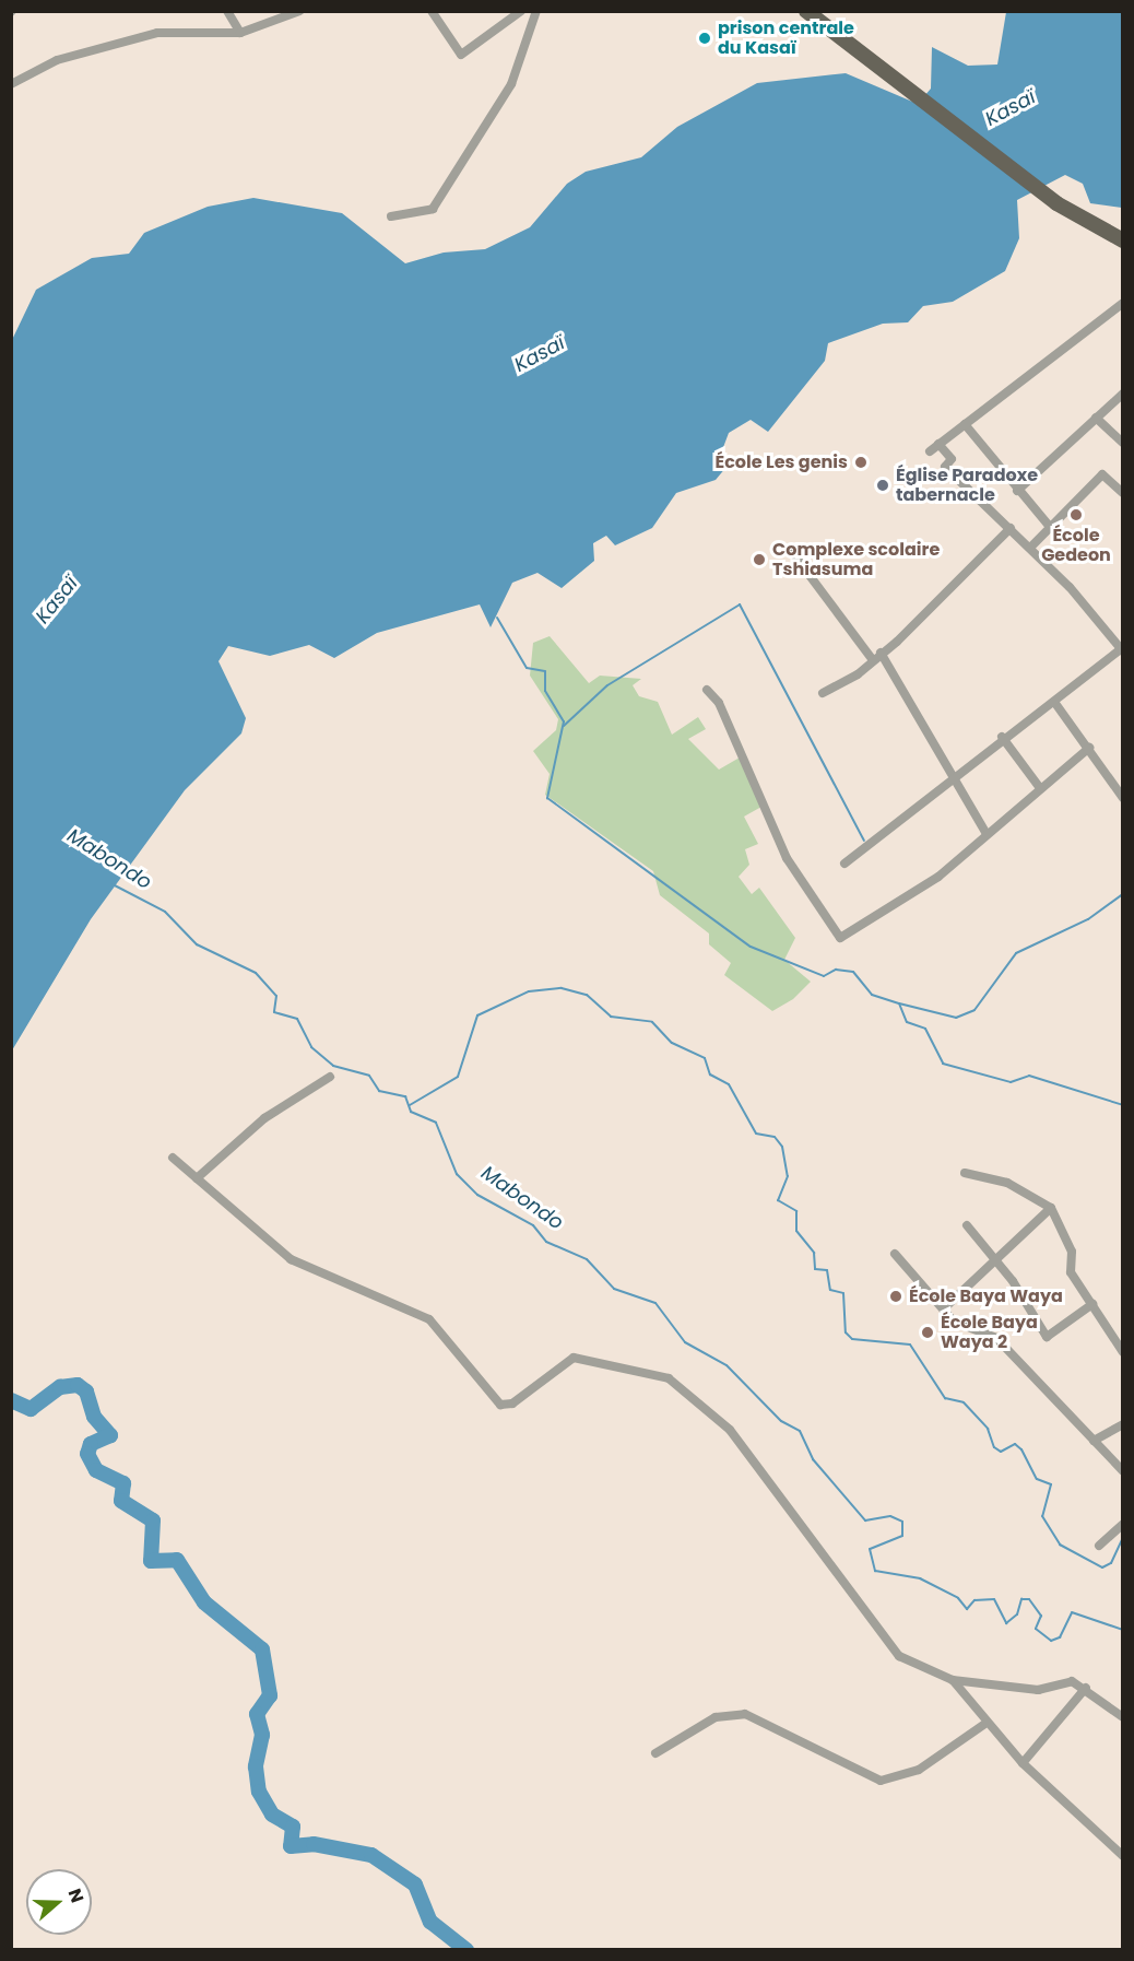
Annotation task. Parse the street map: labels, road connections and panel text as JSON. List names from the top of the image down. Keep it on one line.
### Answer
{"water":["Kasaï","Mabondo"],"places":["prison centrale du Kasaï","École Les genis","Église Paradoxe tabernacle","École Gedeon","Complexe scolaire Tshiasuma","École Baya Waya","École Baya Waya 2"],"north":"right"}
